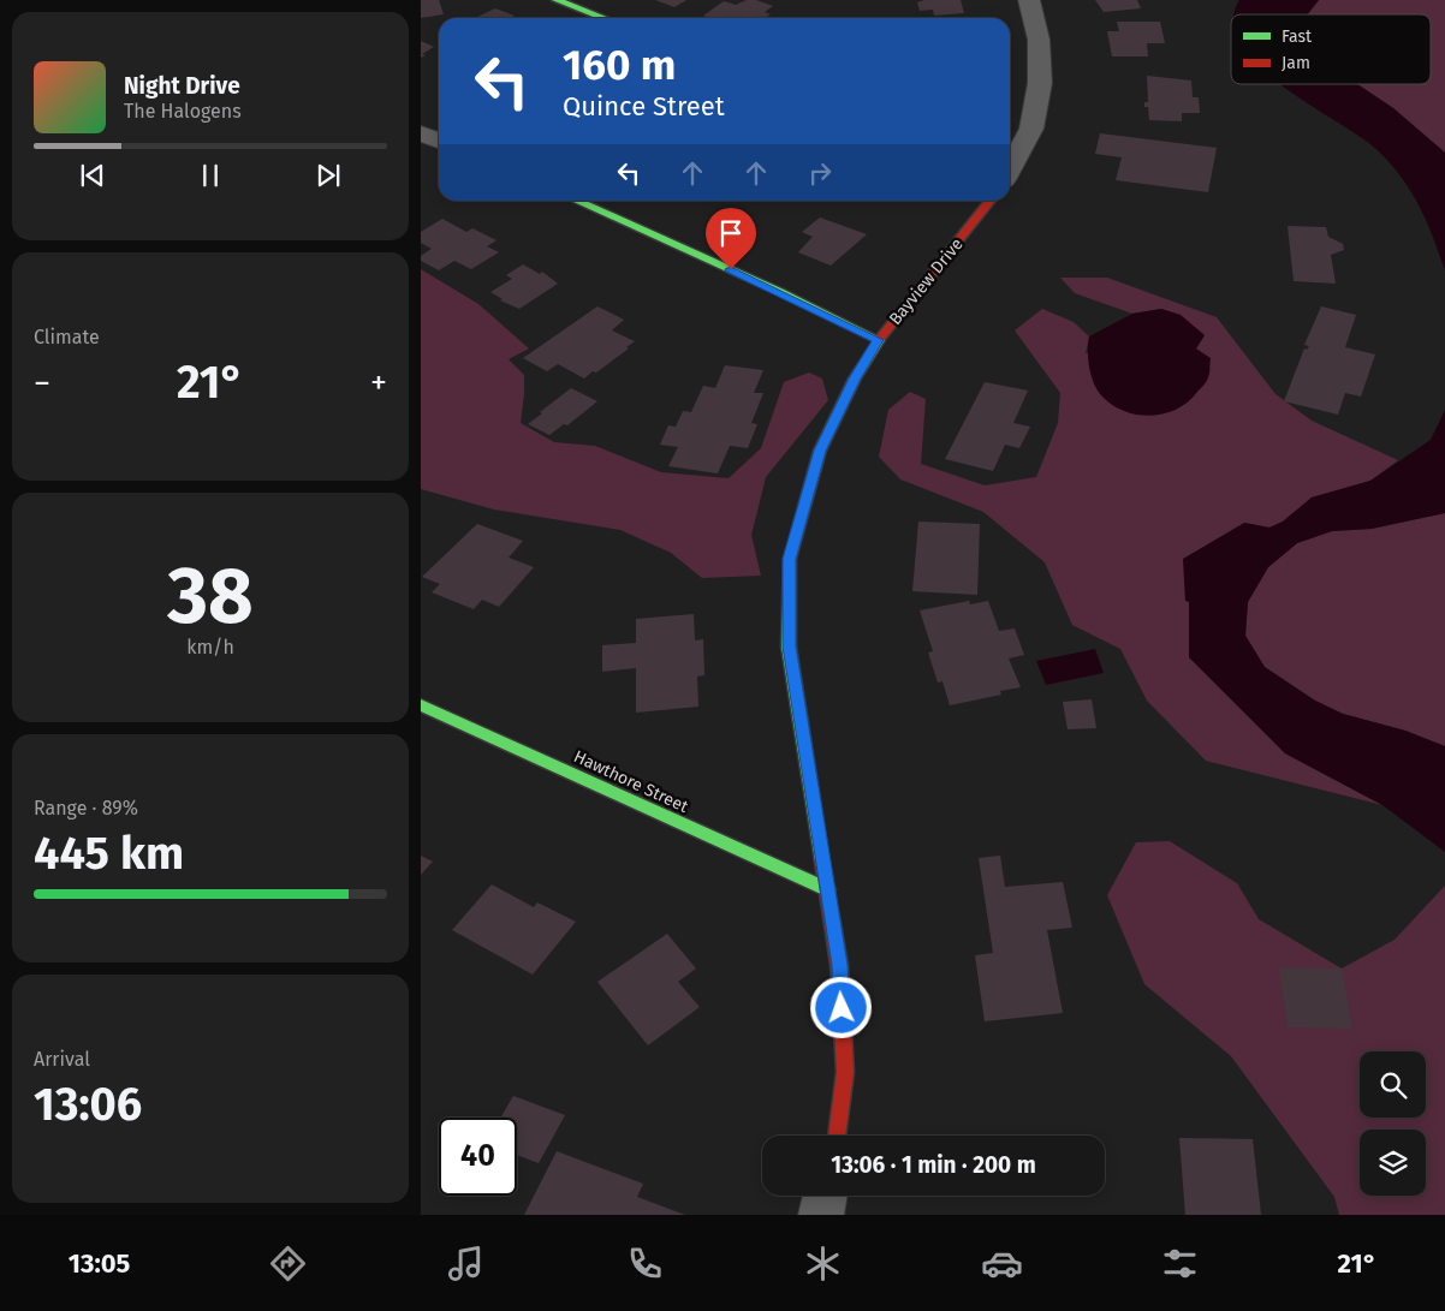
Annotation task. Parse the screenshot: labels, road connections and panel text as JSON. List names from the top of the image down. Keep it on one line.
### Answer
{"streets":{"street":["Bayview Drive","Hawthore Street"]},"crossings":[["Bayview Drive","Hawthore Street"]],"legend":["Fast","Jam"],"page":{"turn":["160 m","Quince Street"],"song":["Night Drive","The Halogens"],"tile":["Climate",["38","km/h"],["Range · 89%","445 km"],["Arrival","13:06"]],"heat":["−","21°","+"],"limit":"40","trip":"13:06 · 1 min · 200 m","tabs":["13:05","21°"]}}
